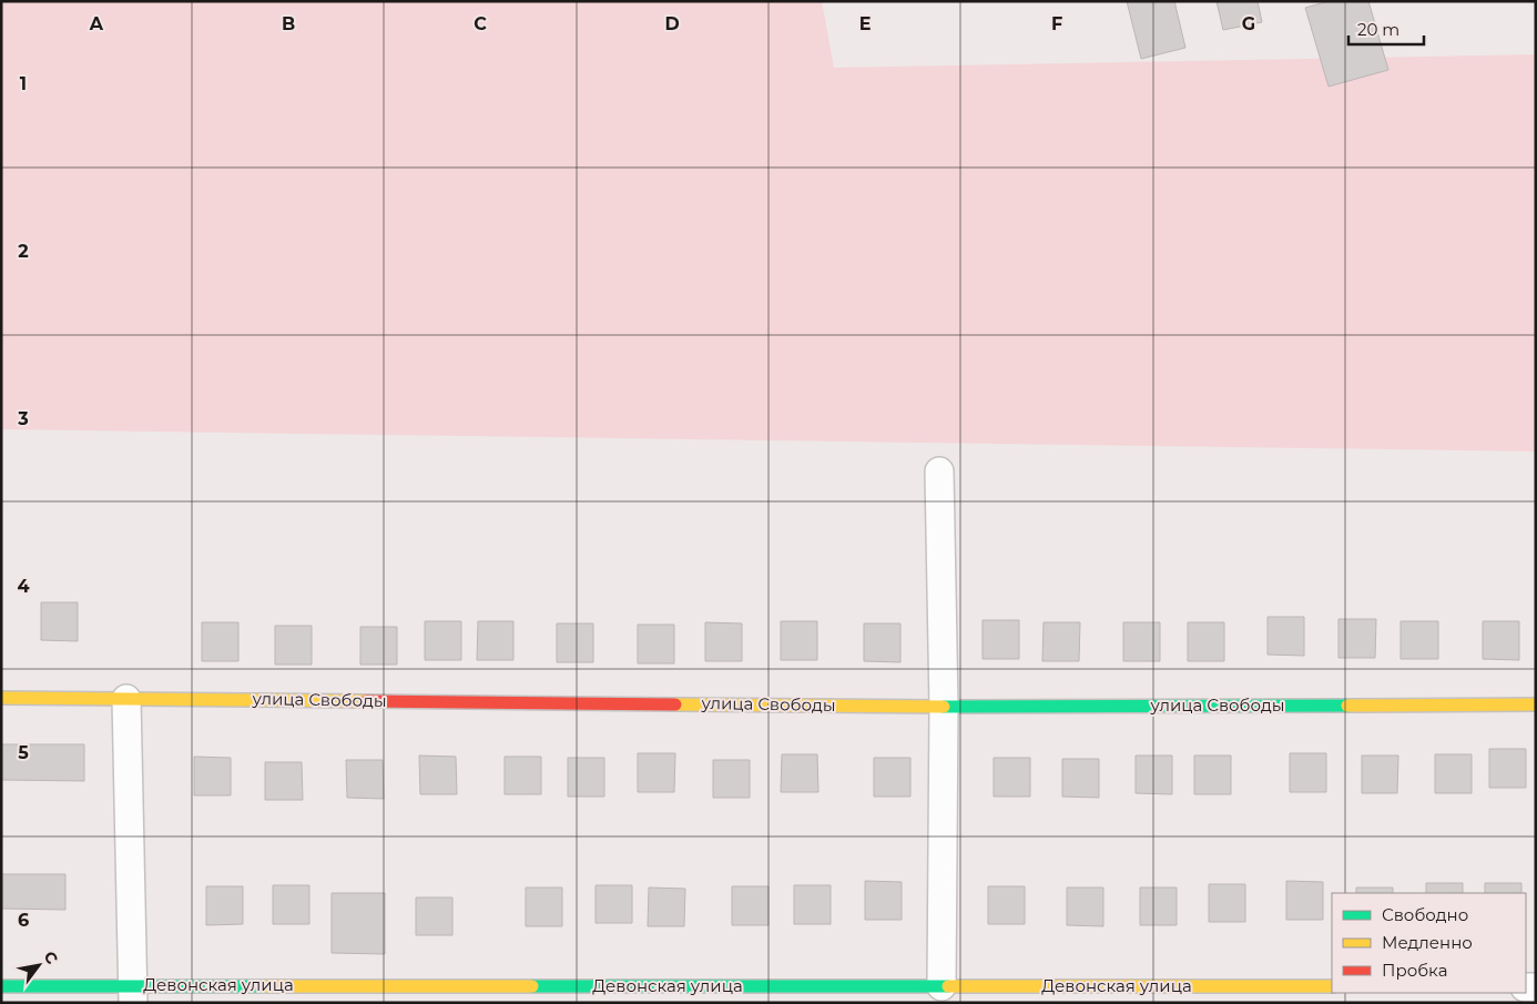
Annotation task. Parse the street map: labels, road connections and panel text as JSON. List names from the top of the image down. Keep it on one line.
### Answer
{"streets":{"street":["улица Свободы","Девонская улица"]},"legend":["Свободно","Медленно","Пробка"],"scale_bar":"20 m","north":"top right","grid":{"columns":["A","B","C","D","E","F","G"],"rows":["1","2","3","4","5","6"]}}
